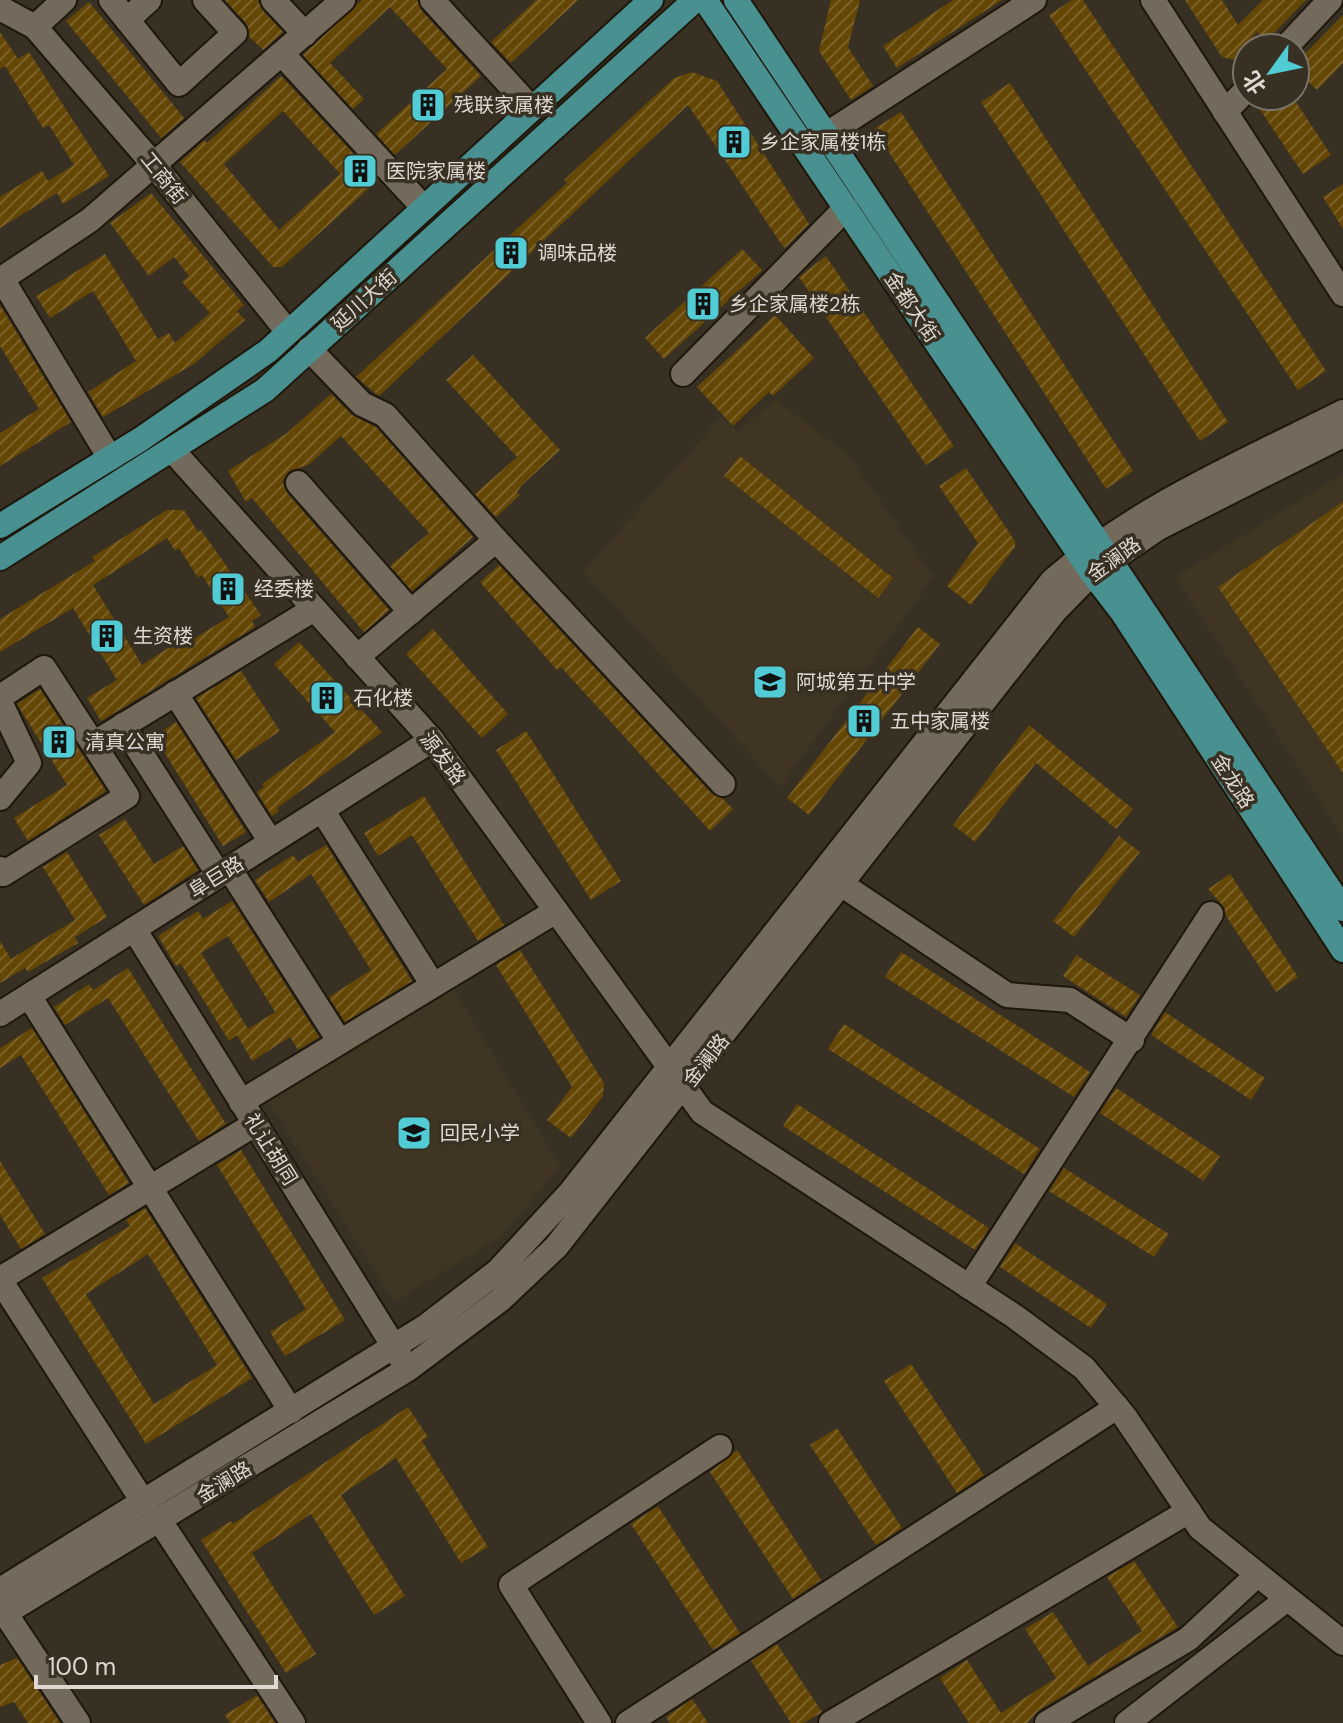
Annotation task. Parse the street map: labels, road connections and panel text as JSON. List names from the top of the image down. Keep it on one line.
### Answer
{"streets":{"main road":["延川大街","金都大街","金龙路"],"street":["工商街","金澜路","源发路","阜巨路","礼让胡同"]},"crossings":[["工商街","延川大街"],["延川大街","源发路"],["金都大街","金澜路"],["金都大街","金龙路"],["金澜路","源发路"],["金澜路","礼让胡同"],["源发路","阜巨路"],["阜巨路","礼让胡同"]],"places":{"building":["残联家属楼","乡企家属楼1栋","医院家属楼","调味品楼","乡企家属楼2栋","经委楼","生资楼","石化楼","五中家属楼","清真公寓"],"school or university":["阿城第五中学","回民小学"]},"scale_bar":"100 m","north":"bottom left"}
